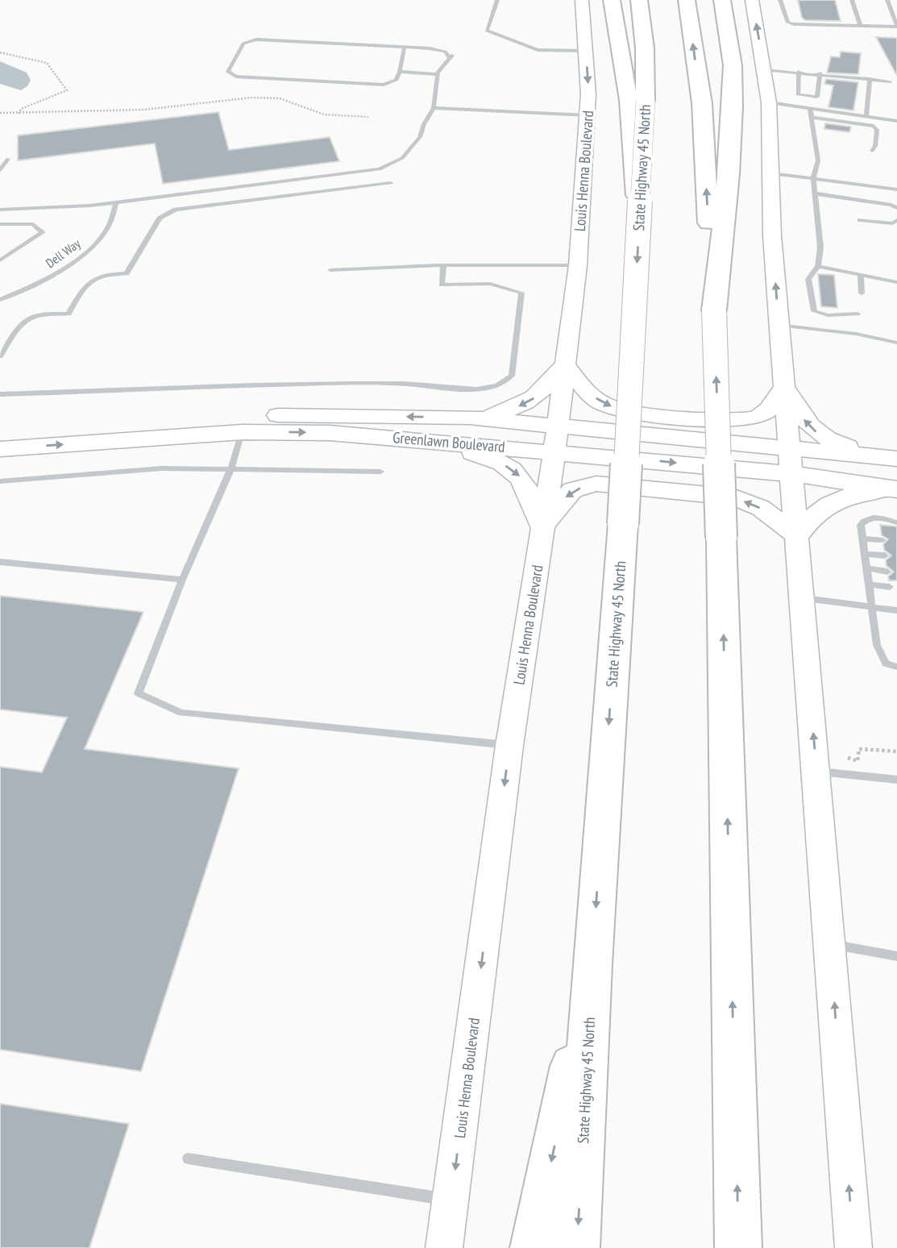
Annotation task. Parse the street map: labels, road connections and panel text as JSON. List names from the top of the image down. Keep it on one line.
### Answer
{"streets":{"highway":["State Highway 45 North"],"main road":["Louis Henna Boulevard","Greenlawn Boulevard"],"lane":["Dell Way"]},"crossings":[["Louis Henna Boulevard","Greenlawn Boulevard"]],"one_way":["Louis Henna Boulevard"]}
